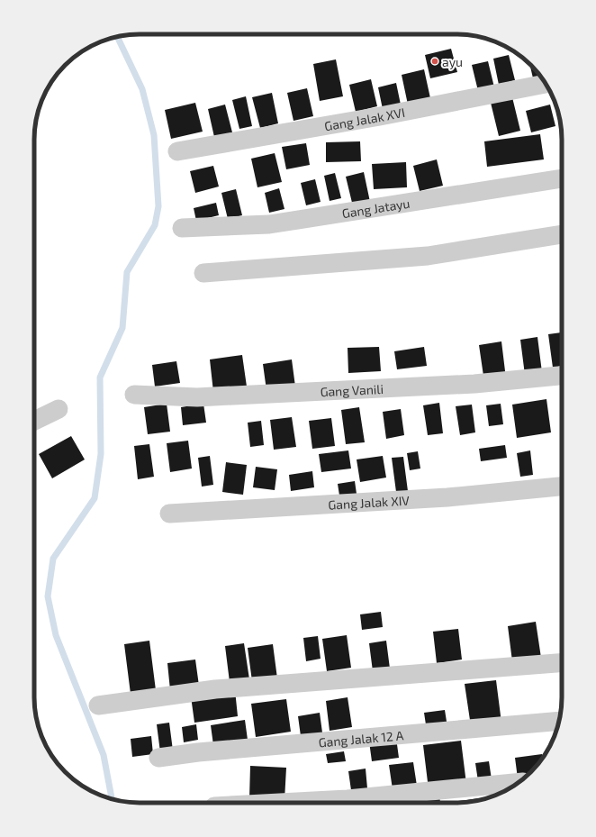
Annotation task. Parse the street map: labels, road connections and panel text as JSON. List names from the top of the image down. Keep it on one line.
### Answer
{"streets":{"street":["Gang Jalak XVI","Gang Jatayu","Gang Vanili","Gang Jalak XIV","Gang Jalak 12 A"]},"places":["ayu"]}
